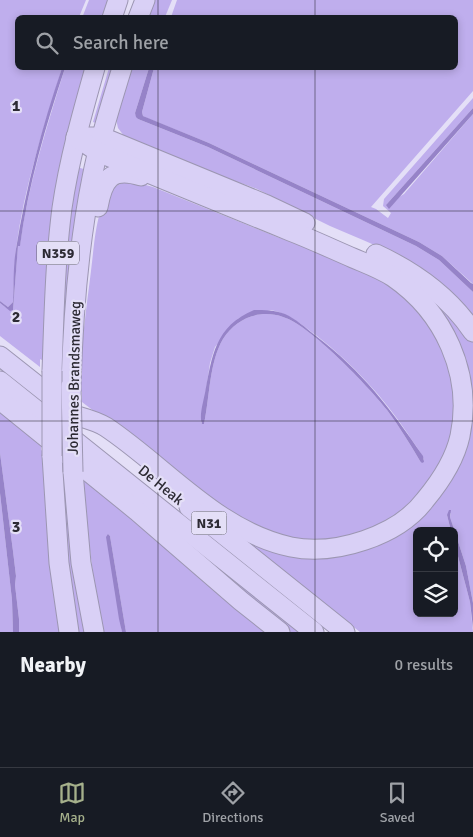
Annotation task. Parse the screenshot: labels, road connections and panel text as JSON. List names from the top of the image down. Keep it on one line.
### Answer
{"streets":{"highway":["N359","Johannes Brandsmaweg","De Heak","N31"]},"crossings":[["Johannes Brandsmaweg","N31"],["De Heak","N31"]],"page":{"search":"Search here","heading":["Nearby","0 results"],"nav":["Map","Directions","Saved"]},"grid":{"rows":["1","2","3"]}}
